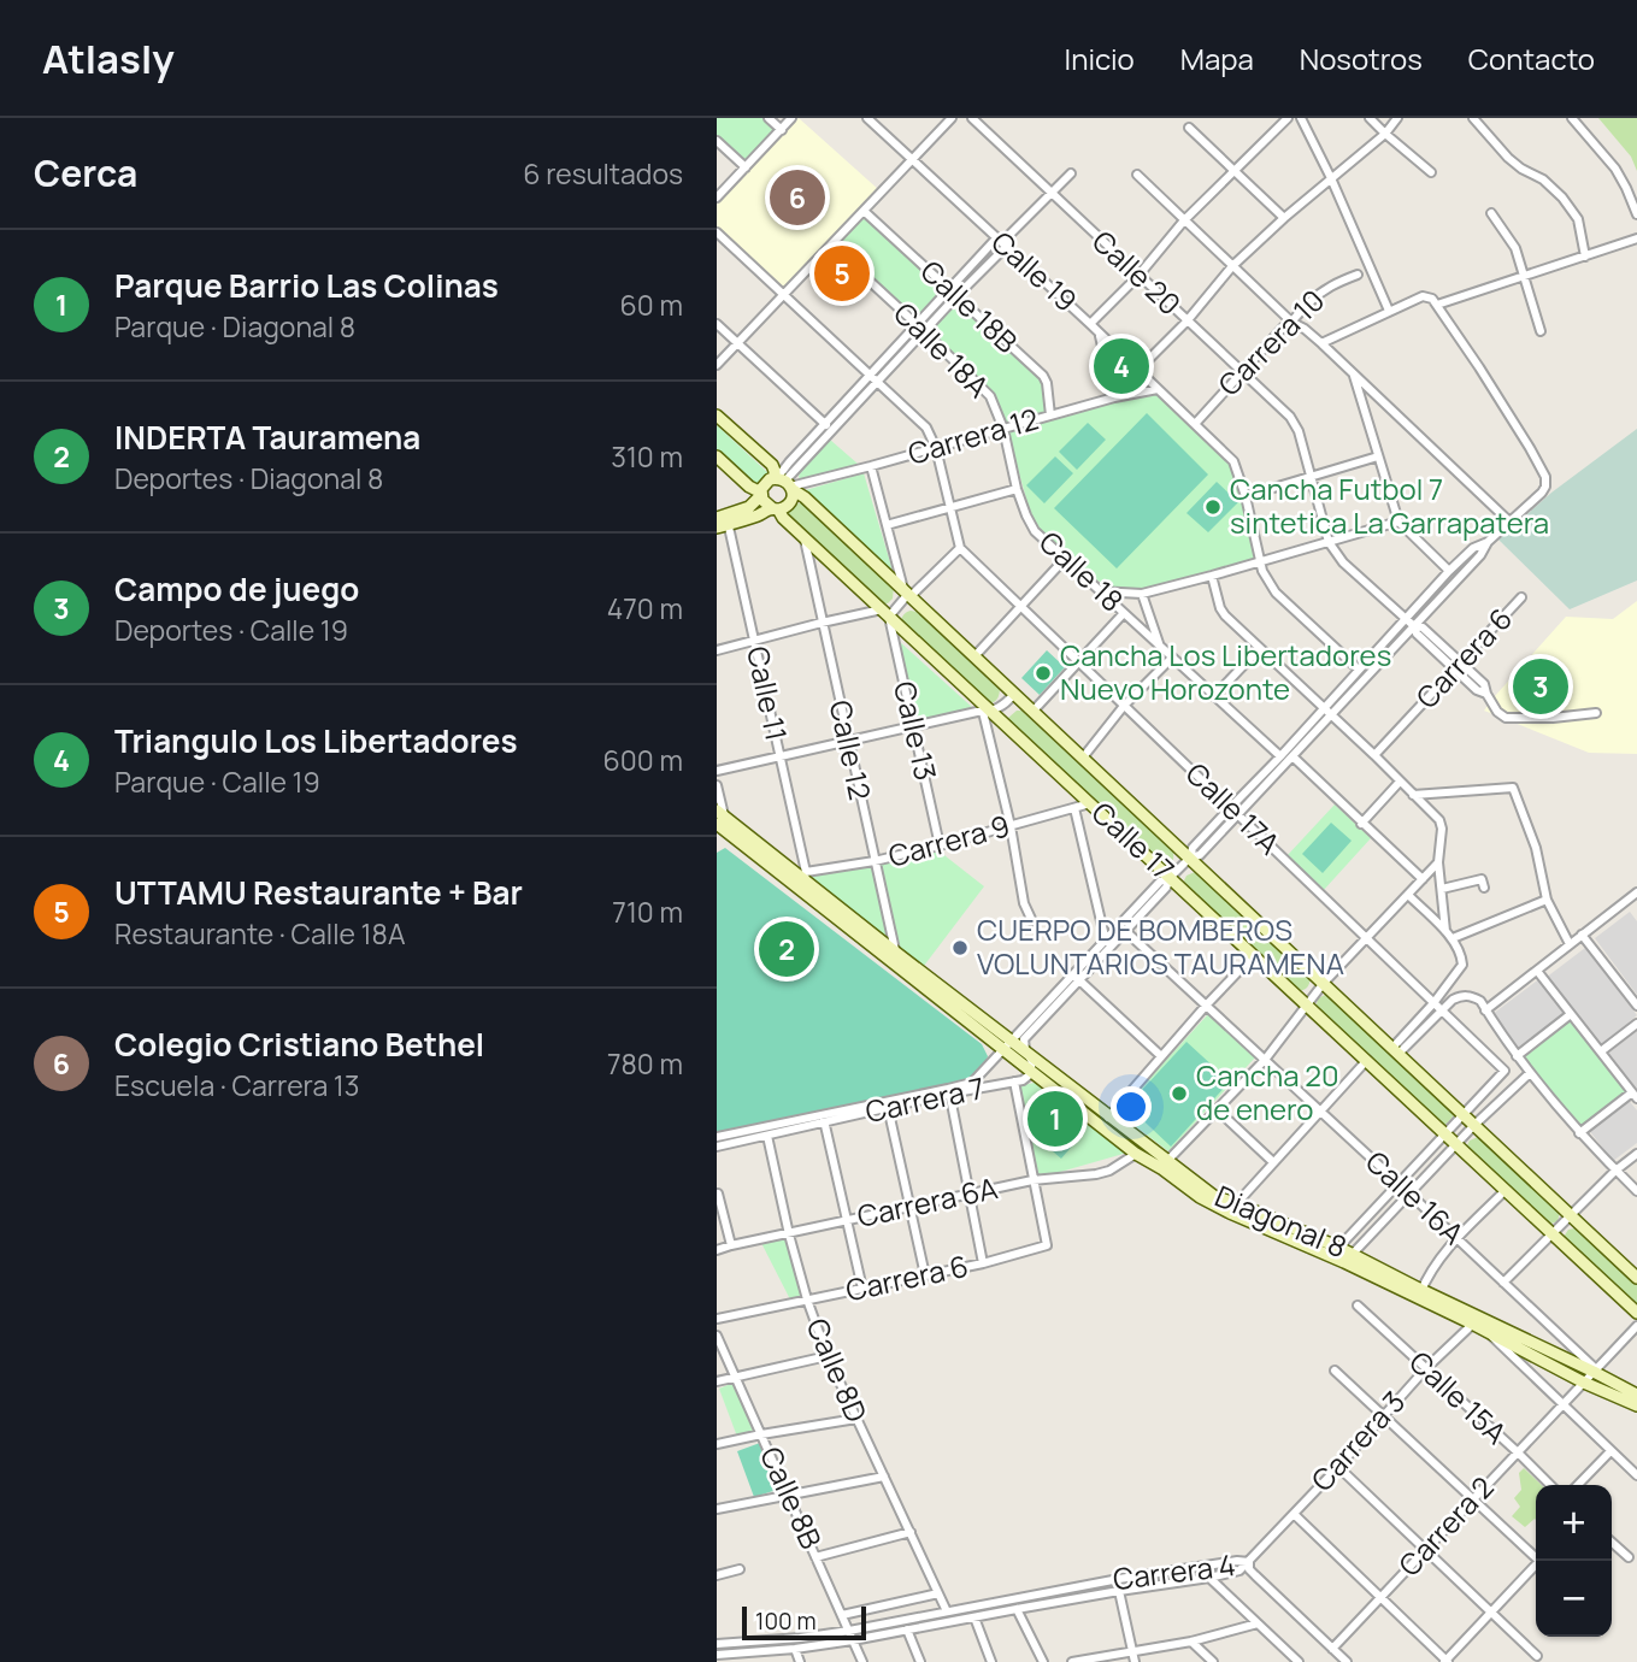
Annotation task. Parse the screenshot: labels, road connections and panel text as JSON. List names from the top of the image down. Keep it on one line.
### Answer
{"streets":{"street":["Calle 19","Calle 20","Calle 18B","Carrera 10","Calle 18A","Carrera 12","Calle 18","Carrera 6","Calle 11","Calle 13","Calle 12","Calle 17A","Carrera 9","Calle 17","Carrera 7","Calle 16A","Carrera 6A","Diagonal 8","Calle 8D","Calle 15A","Carrera 3","Calle 8B","Carrera 2","Carrera 4"]},"crossings":[["Calle 19","Calle 18B"],["Calle 19","Carrera 10"],["Calle 19","Calle 18A"],["Calle 19","Carrera 12"],["Calle 19","Calle 18"],["Calle 20","Carrera 10"],["Calle 18B","Carrera 10"],["Calle 18B","Calle 18A"],["Calle 18B","Carrera 12"],["Calle 18B","Calle 18"],["Carrera 10","Calle 18A"],["Carrera 10","Carrera 12"],["Carrera 10","Calle 18"],["Carrera 10","Carrera 7"],["Calle 18A","Carrera 12"],["Calle 18A","Calle 18"],["Carrera 12","Calle 18"],["Carrera 12","Calle 17"],["Calle 18","Carrera 7"],["Carrera 6","Carrera 6A"],["Carrera 6","Calle 8D"],["Calle 11","Carrera 9"],["Calle 11","Diagonal 8"],["Calle 13","Carrera 9"],["Calle 13","Calle 17"],["Calle 12","Carrera 9"],["Calle 12","Calle 17"],["Calle 12","Diagonal 8"],["Calle 17A","Calle 17"],["Calle 17A","Carrera 7"],["Carrera 9","Calle 17"],["Carrera 9","Diagonal 8"],["Calle 17","Carrera 7"],["Carrera 7","Calle 16A"],["Carrera 7","Diagonal 8"],["Carrera 7","Calle 8D"],["Calle 16A","Diagonal 8"],["Calle 16A","Carrera 2"],["Carrera 6A","Diagonal 8"],["Carrera 6A","Calle 8D"],["Diagonal 8","Carrera 3"],["Diagonal 8","Carrera 2"],["Calle 8D","Carrera 4"],["Calle 15A","Carrera 3"],["Calle 15A","Carrera 2"],["Carrera 3","Carrera 4"],["Calle 8B","Carrera 4"]],"places":["Cancha Futbol 7 sintetica La Garrapatera","Cancha Los Libertadores Nuevo Horozonte","CUERPO DE BOMBEROS VOLUNTARIOS TAURAMENA","Cancha 20 de enero"],"scale_bar":"100 m","page":{"header":"Atlasly","nav":["Inicio","Mapa","Nosotros","Contacto"],"heading":["Cerca","6 resultados"],"pins":["6","5","4","3","2","1"],"list":[{"mark":"1","name":"Parque Barrio Las Colinas","note":"Parque · Diagonal 8","value":"60 m"},{"mark":"2","name":"INDERTA Tauramena","note":"Deportes · Diagonal 8","value":"310 m"},{"mark":"3","name":"Campo de juego","note":"Deportes · Calle 19","value":"470 m"},{"mark":"4","name":"Triangulo Los Libertadores","note":"Parque · Calle 19","value":"600 m"},{"mark":"5","name":"UTTAMU Restaurante + Bar","note":"Restaurante · Calle 18A","value":"710 m"},{"mark":"6","name":"Colegio Cristiano Bethel","note":"Escuela · Carrera 13","value":"780 m"}],"map_buttons":["+","−"],"scale":"100 m"}}
